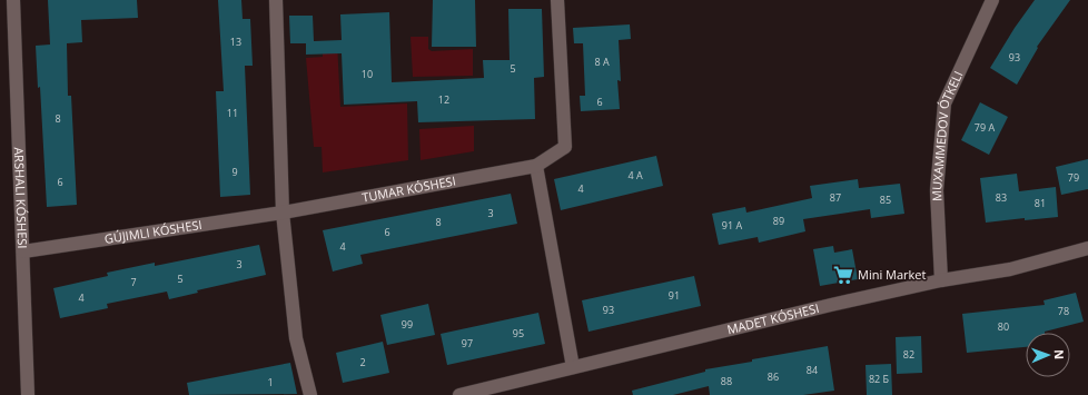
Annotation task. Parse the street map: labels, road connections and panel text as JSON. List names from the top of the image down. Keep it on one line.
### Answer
{"streets":{"street":["MUXAMMEDOV ÓTKELI","TUMAR KÓSHESI","GÚJIMLI KÓSHESI","MADET KÓSHESI"]},"crossings":[["MUXAMMEDOV ÓTKELI","MADET KÓSHESI"],["TUMAR KÓSHESI","GÚJIMLI KÓSHESI"]],"places":{"supermarket":["Mini Market"]},"house_numbers":["13","93","8 А","5","10","12","6","11","8","79 А","9","4 А","79","6","4","87","83","85","81","3","89","8","91 А","6","4","3","5","7","91","4","93","78","99","80","95","97","82","2","84","86","82 Б","88","1"],"north":"right"}
